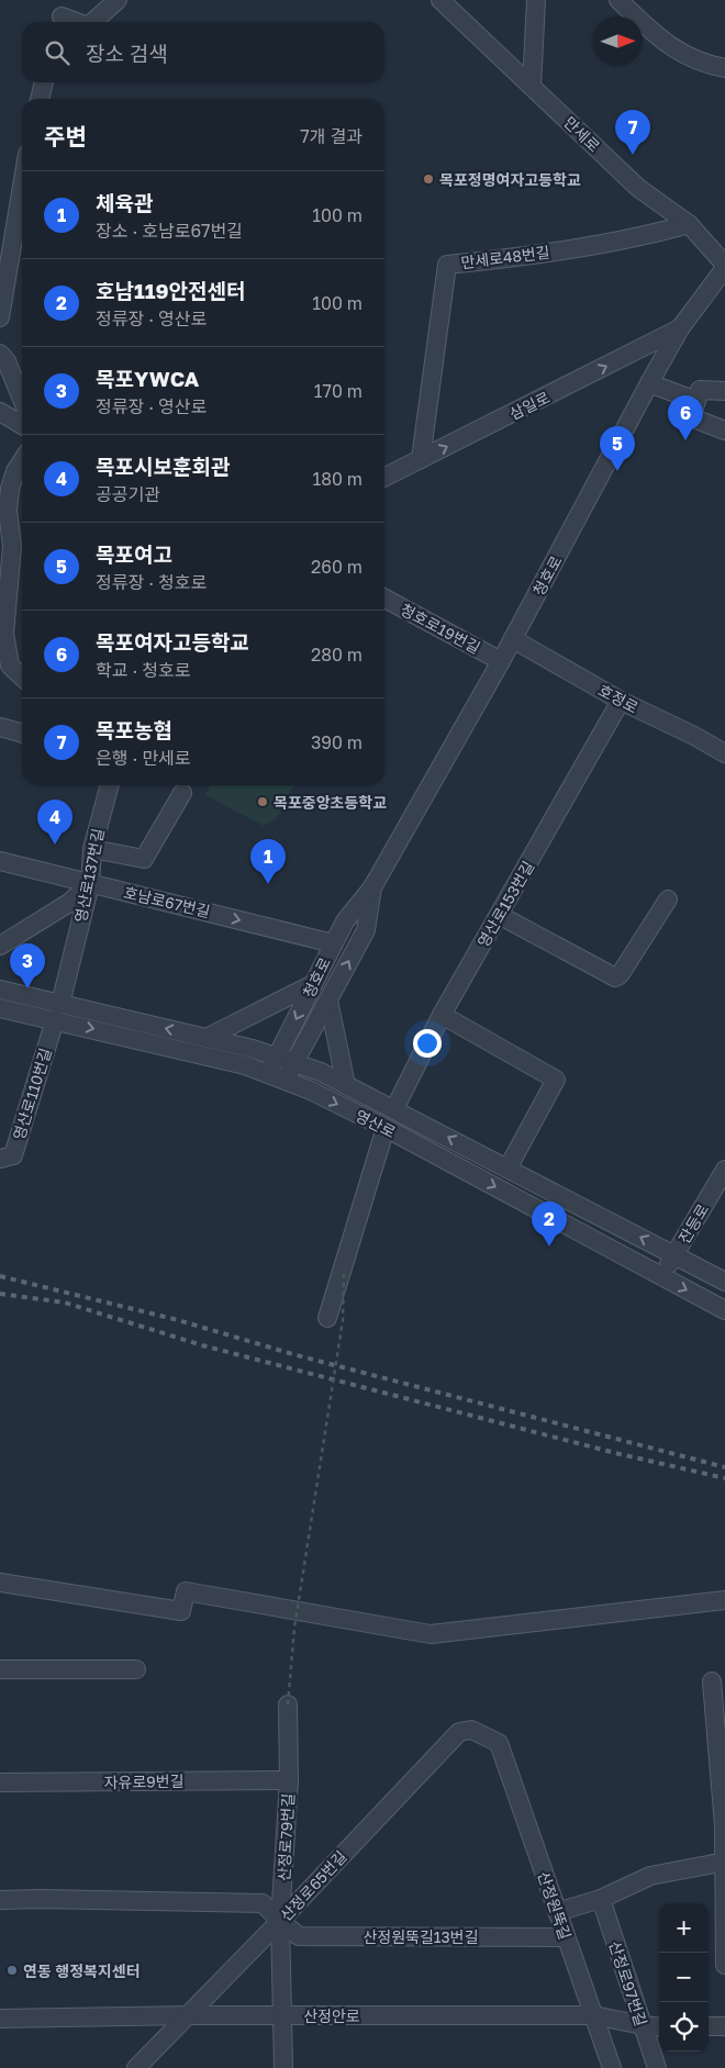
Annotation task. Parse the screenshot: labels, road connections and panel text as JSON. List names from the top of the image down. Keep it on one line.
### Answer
{"streets":{"street":["만세로","만세로48번길","삼일로","청호로","청호로19번길","호정로","영산로137번길","호남로67번길","영산로153번길","영산로110번길","영산로","잔등로","자유로9번길","산정로79번길","산정로65번길","산정원뚝길","산정원뚝길13번길","산정로97번길","산정안로"]},"crossings":[["만세로","만세로48번길"],["만세로","청호로"],["만세로48번길","삼일로"],["삼일로","청호로"],["청호로","청호로19번길"],["청호로","호정로"],["청호로","호남로67번길"],["청호로","영산로"],["호정로","영산로153번길"],["영산로137번길","호남로67번길"],["영산로137번길","영산로110번길"],["영산로137번길","영산로"],["영산로153번길","영산로"],["영산로110번길","영산로"],["영산로","잔등로"],["자유로9번길","산정로79번길"],["산정로79번길","산정로65번길"],["산정로79번길","산정원뚝길13번길"],["산정로79번길","산정안로"],["산정로65번길","산정원뚝길"],["산정로65번길","산정원뚝길13번길"],["산정로65번길","산정안로"],["산정원뚝길","산정원뚝길13번길"],["산정원뚝길","산정안로"],["산정로97번길","산정안로"]],"one_way":["삼일로","호남로67번길"],"places":["목포정명여자고등학교","목포중앙초등학교","연동 행정복지센터"],"north":"right","page":{"search":"장소 검색","heading":["주변","7개 결과"],"pins":["7","6","5","4","1","3","2"],"list":[{"mark":"1","name":"체육관","note":"장소 · 호남로67번길","value":"100 m"},{"mark":"2","name":"호남119안전센터","note":"정류장 · 영산로","value":"100 m"},{"mark":"3","name":"목포YWCA","note":"정류장 · 영산로","value":"170 m"},{"mark":"4","name":"목포시보훈회관","note":"공공기관","value":"180 m"},{"mark":"5","name":"목포여고","note":"정류장 · 청호로","value":"260 m"},{"mark":"6","name":"목포여자고등학교","note":"학교 · 청호로","value":"280 m"},{"mark":"7","name":"목포농협","note":"은행 · 만세로","value":"390 m"}],"map_buttons":["+","−"]}}
